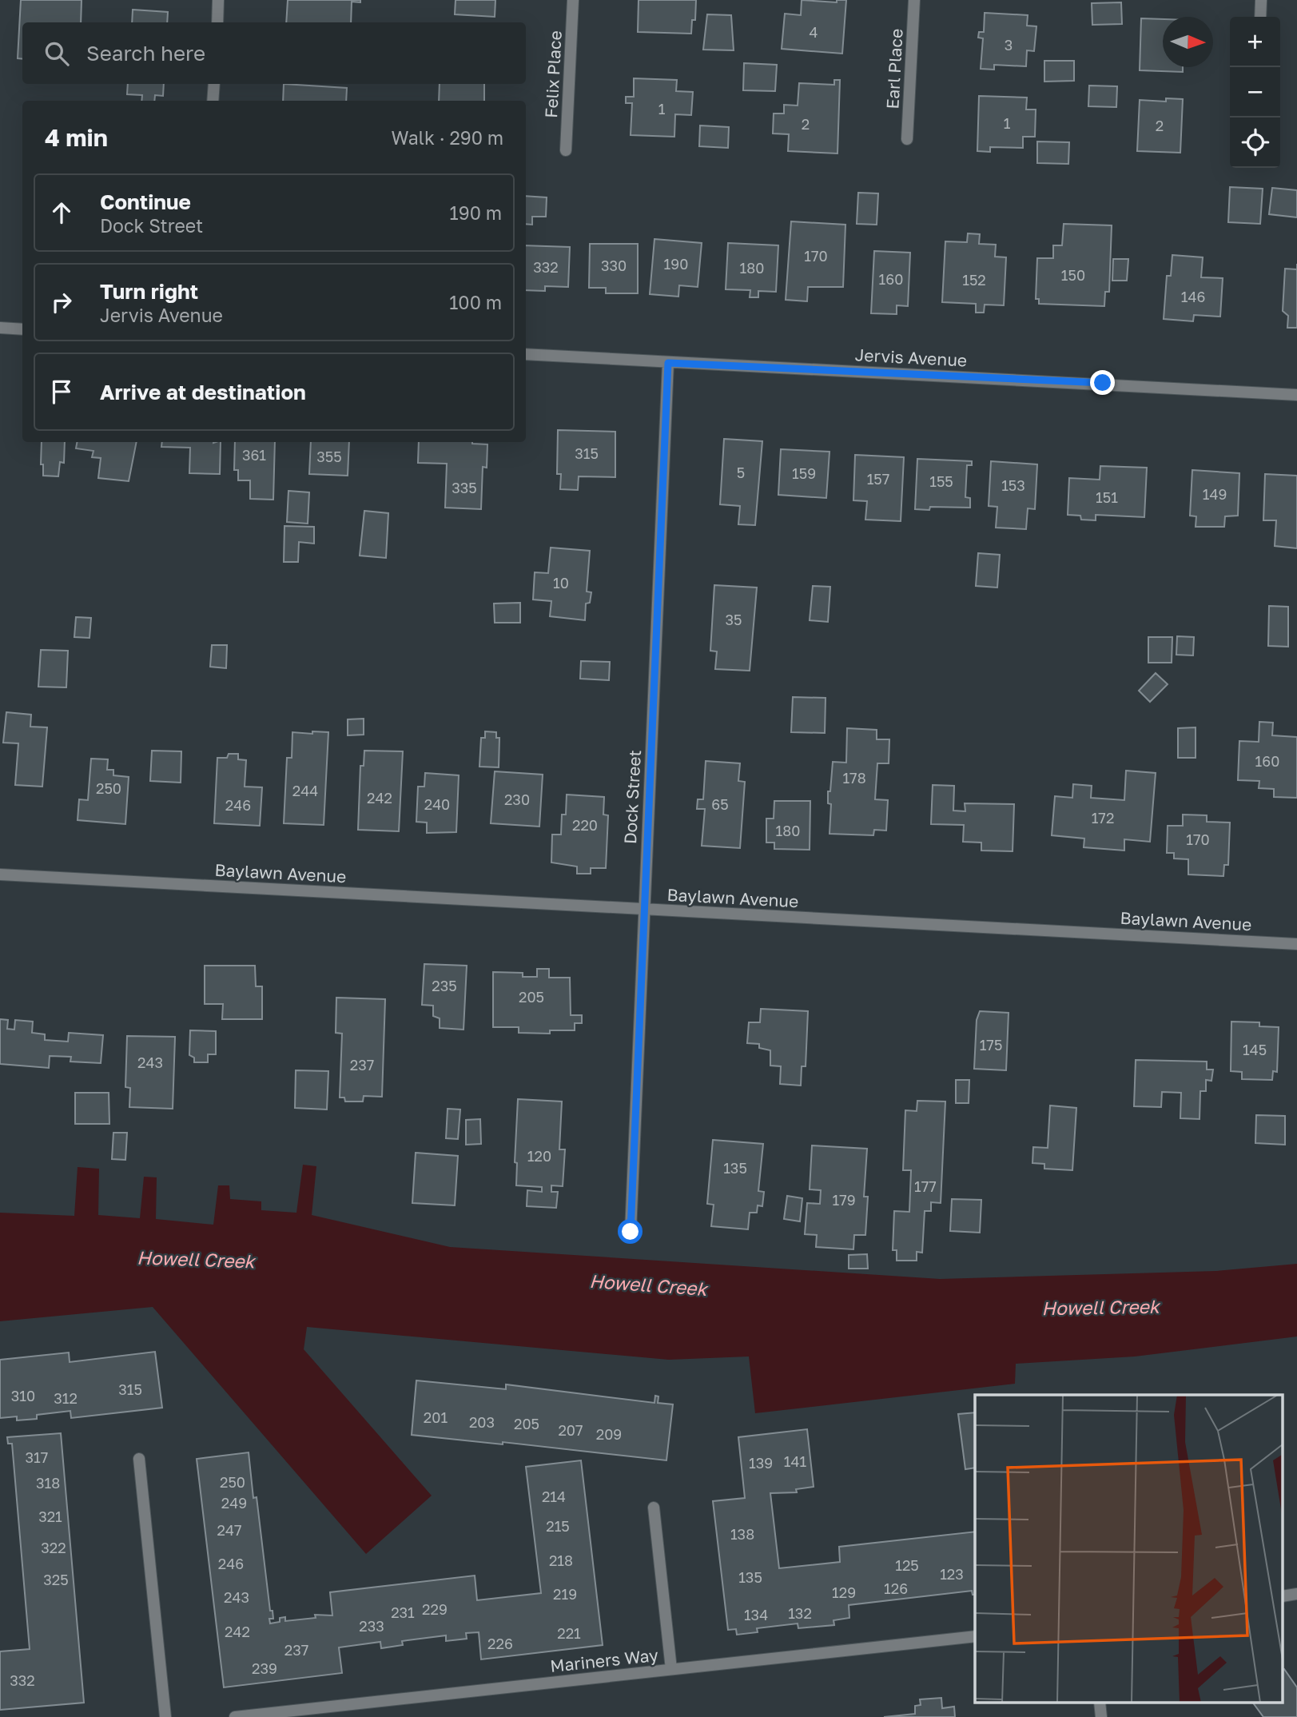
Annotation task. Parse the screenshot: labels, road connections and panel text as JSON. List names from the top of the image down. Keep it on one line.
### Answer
{"streets":{"street":["Earl Place","Felix Place","Jervis Avenue","Dock Street","Baylawn Avenue","Mariners Way"]},"crossings":[["Jervis Avenue","Dock Street"],["Dock Street","Baylawn Avenue"]],"water":["Howell Creek"],"house_numbers":["4","3","1","1","2","2","170","190","330","332","180","150","160","152","146","315","361","355","5","159","157","155","153","335","149","151","10","35","160","178","250","244","242","230","240","65","246","172","220","180","170","235","205","175","145","243","237","120","135","177","179","315","310","312","201","203","205","207","209","317","141","139","250","318","214","249","321","215","247","138","322","218","246","125","123","135","325","126","129","219","243","229","231","132","134","233","242","221","226","237","239","332"],"north":"right","page":{"map_buttons":["+","−"],"search":"Search here","heading":["4 min","Walk · 290 m"],"list":[["Continue","Dock Street","190 m"],["Turn right","Jervis Avenue","100 m"],"Arrive at destination"]}}
